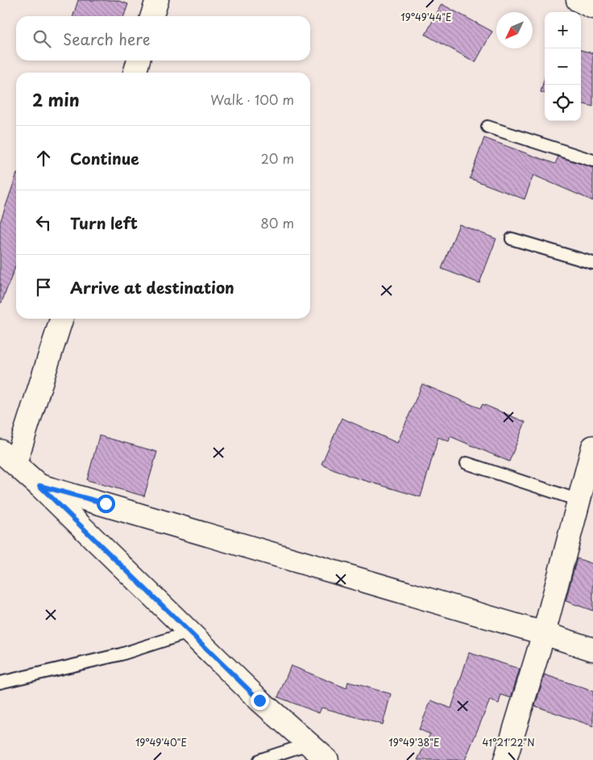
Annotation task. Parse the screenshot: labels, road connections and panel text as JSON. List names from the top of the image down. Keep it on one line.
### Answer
{"north":"bottom left","page":{"map_buttons":["+","−"],"search":"Search here","heading":["2 min","Walk · 100 m"],"list":[["Continue","20 m"],["Turn left","80 m"],"Arrive at destination"]},"coordinates":["19°49'44\"E","41°21'22\"N","19°49'40\"E","19°49'38\"E"]}
